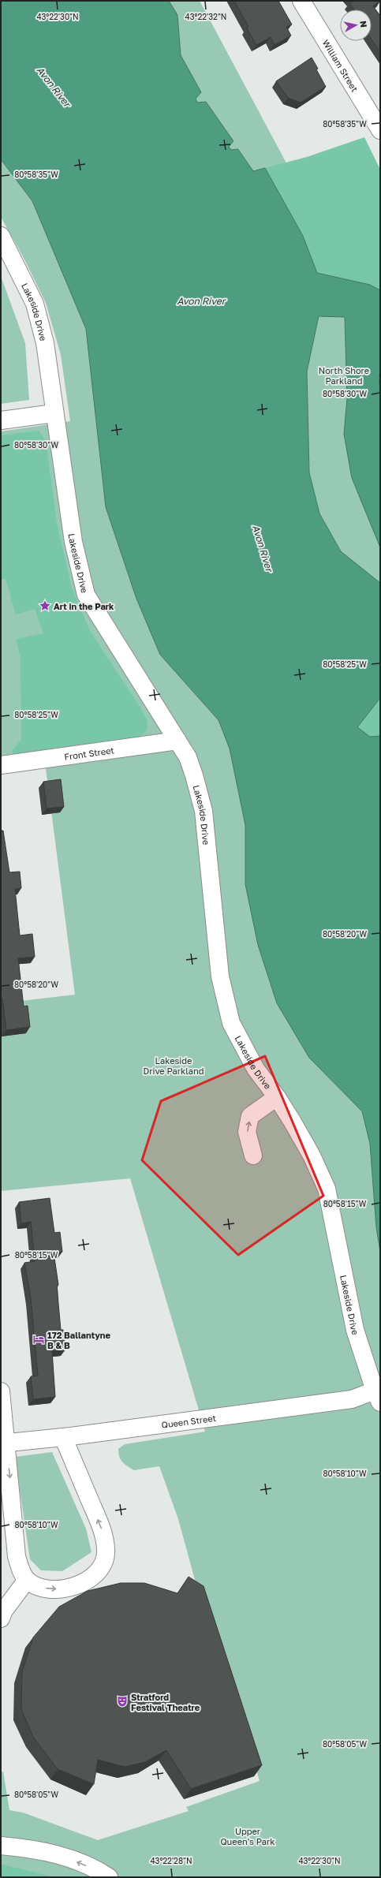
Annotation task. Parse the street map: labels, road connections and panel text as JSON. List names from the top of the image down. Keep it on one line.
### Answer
{"streets":{"street":["William Street","Lakeside Drive","Front Street","Queen Street"]},"crossings":[["Lakeside Drive","Front Street"],["Lakeside Drive","Queen Street"]],"water":["Avon River"],"parks":["North Shore Parkland","Lakeside Drive Parkland","Upper Queen's Park"],"places":{"place":["Art in the Park"],"hotel":["172 Ballantyne B & B"],"theatre":["Stratford Festival Theatre"]},"north":"right","coordinates":["43°22'30\"N","43°22'32\"N","80°58'35\"W","80°58'30\"W","80°58'25\"W","80°58'20\"W","80°58'15\"W","80°58'10\"W","80°58'05\"W","43°22'28\"N"]}
